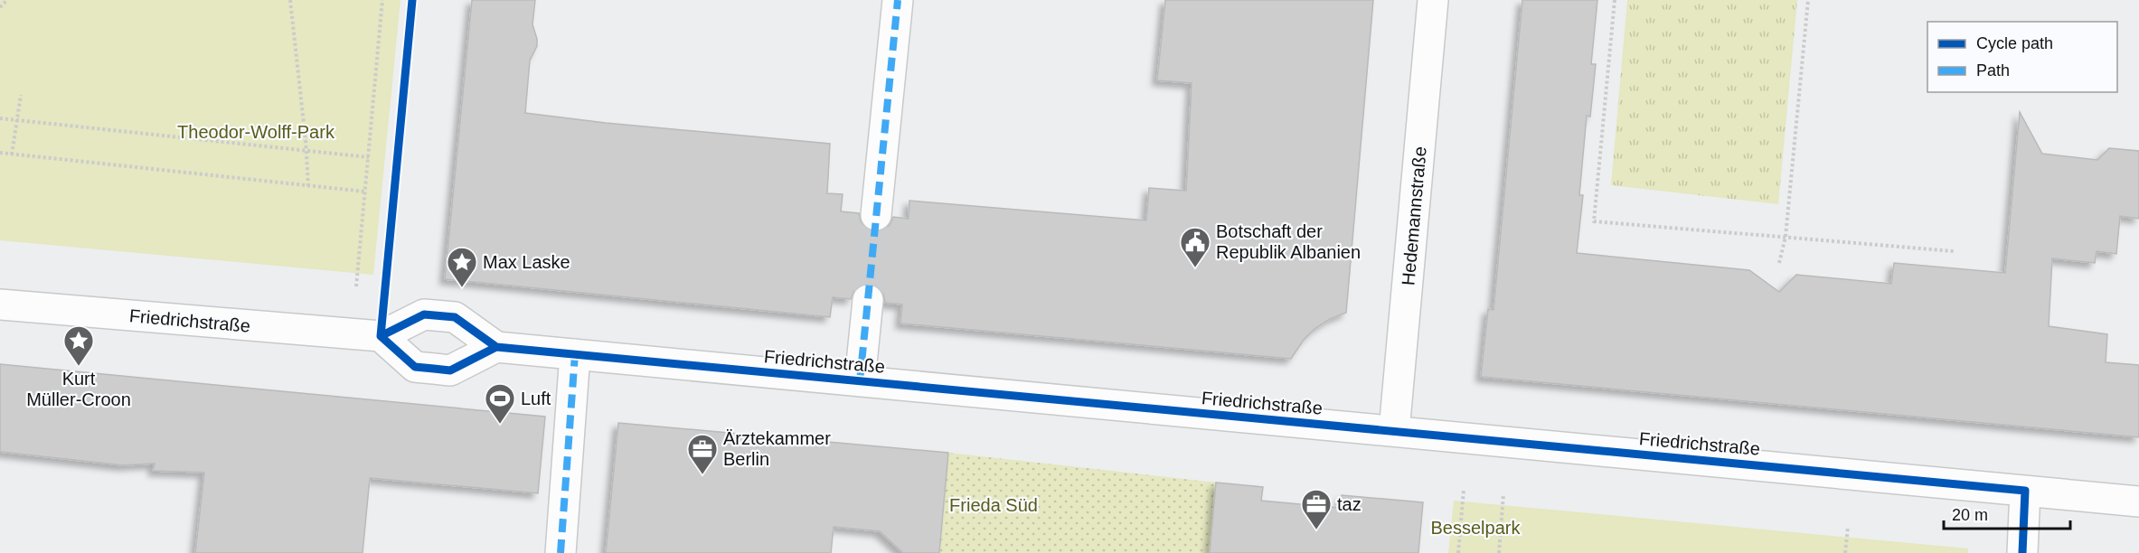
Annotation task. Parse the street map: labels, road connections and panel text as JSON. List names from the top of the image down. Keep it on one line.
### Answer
{"streets":{"street":["Hedemannstraße","Friedrichstraße"]},"crossings":[["Hedemannstraße","Friedrichstraße"]],"parks":["Theodor-Wolff-Park","Frieda Süd","Besselpark"],"places":{"public building":["Botschaft der Republik Albanien"],"place":["Max Laske","Kurt Müller-Croon"],"sports":["Luft"],"office":["Ärztekammer Berlin","taz"]},"legend":["Cycle path","Path"],"scale_bar":"20 m"}
